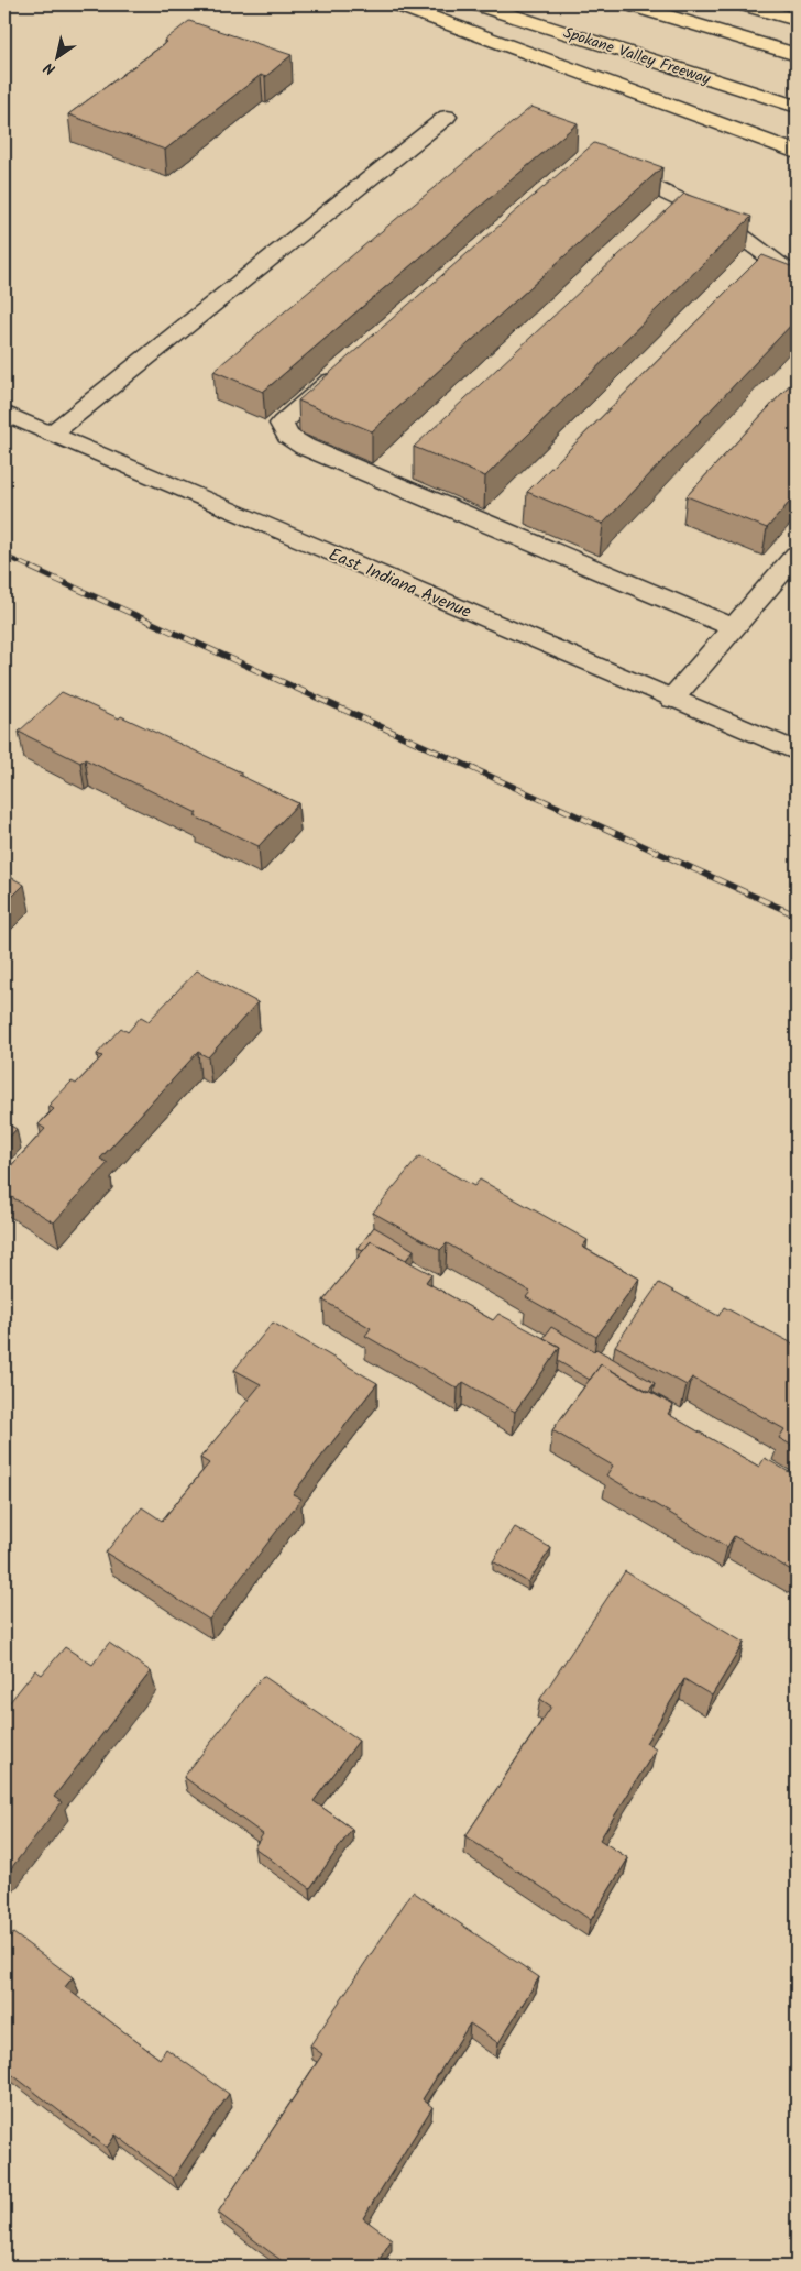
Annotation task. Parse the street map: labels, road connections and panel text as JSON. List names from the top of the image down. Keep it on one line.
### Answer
{"streets":{"highway":["Spokane Valley Freeway"],"main road":["East Indiana Avenue"]},"north":"bottom left"}
